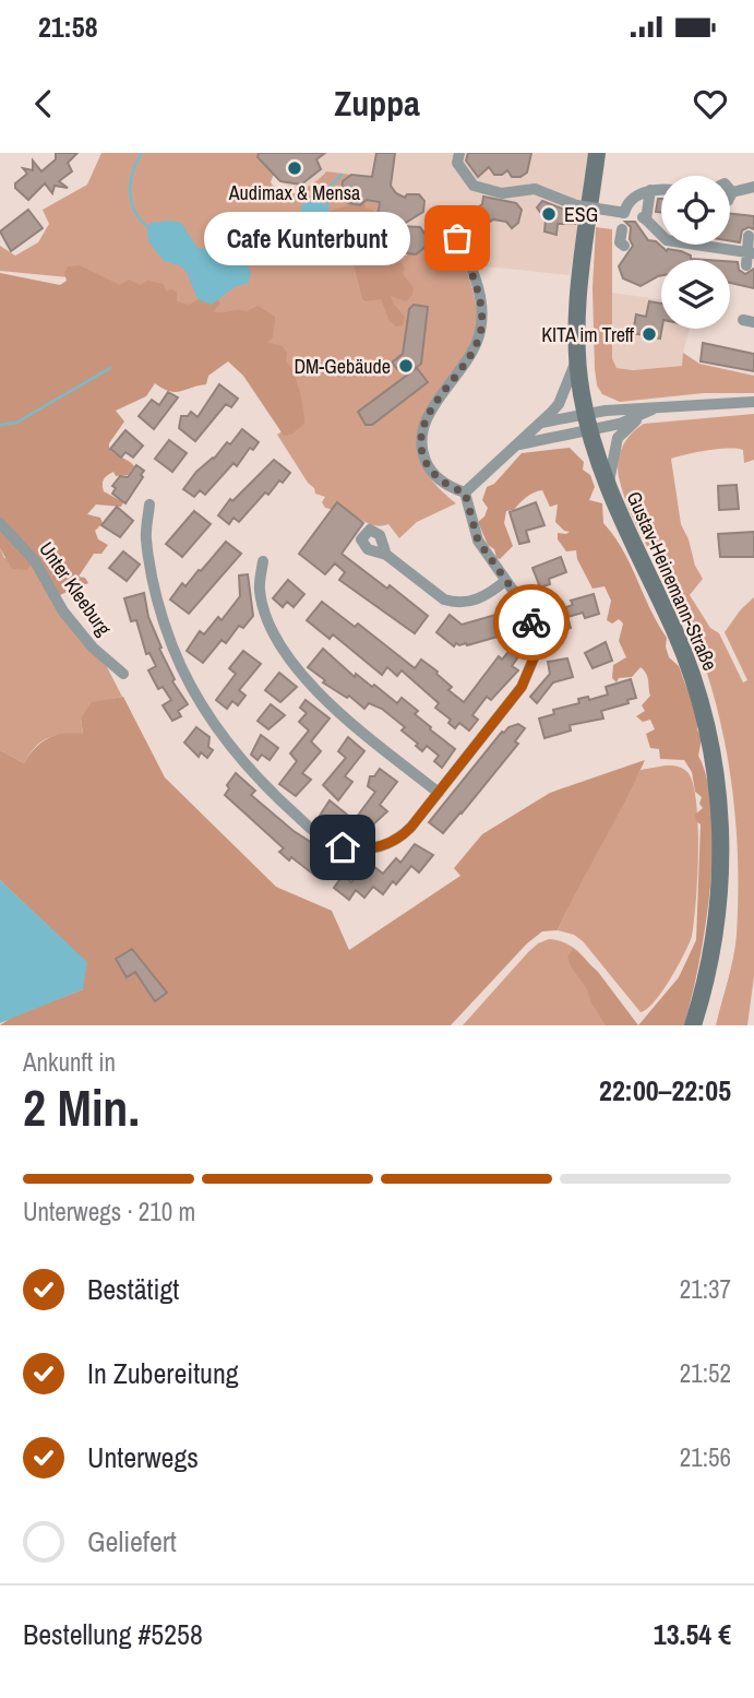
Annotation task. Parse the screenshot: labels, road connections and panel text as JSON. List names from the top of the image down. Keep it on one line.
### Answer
{"streets":{"main road":["Gustav-Heinemann-Straße"],"street":["Unter Kleeburg"]},"places":["Audimax & Mensa","ESG","Cafe Kunterbunt","KITA im Treff","DM-Gebäude"],"page":{"status":"21:58","header":"Zuppa","bubble":"Cafe Kunterbunt","heading":["2 Min.","Ankunft in","22:00–22:05"],"panel":["Bestellung #5258","13.54 €"],"bar":"Unterwegs · 210 m","list":[["Bestätigt","21:37"],["In Zubereitung","21:52"],["Unterwegs","21:56"],"Geliefert"]}}
